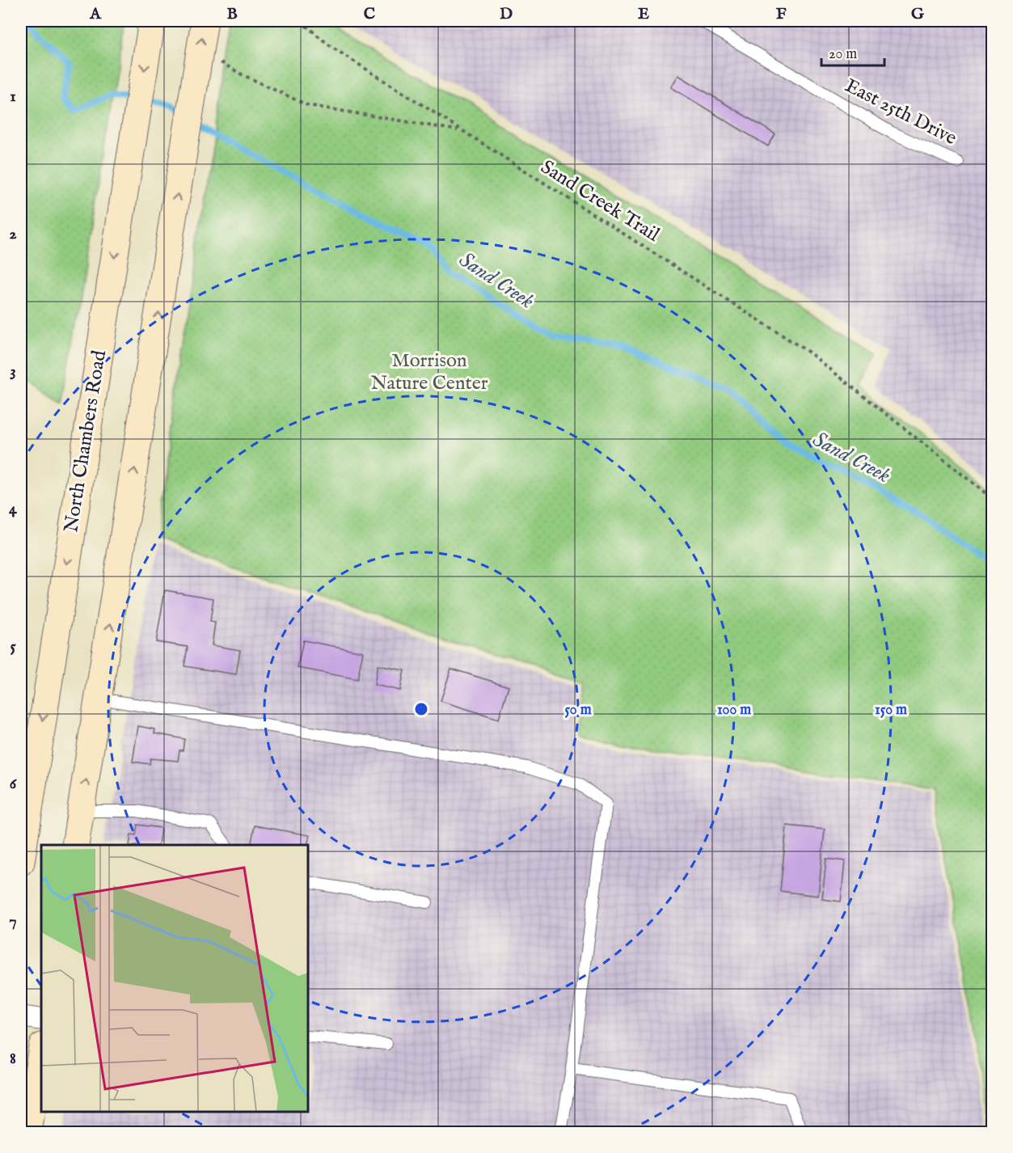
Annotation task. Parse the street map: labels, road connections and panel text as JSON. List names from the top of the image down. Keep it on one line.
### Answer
{"streets":{"main road":["North Chambers Road"],"lane":["East 25th Drive"],"path":["Sand Creek Trail"]},"water":["Sand Creek"],"parks":["Morrison Nature Center"],"scale_bar":"20 m","grid":{"columns":["A","B","C","D","E","F","G"],"rows":["1","2","3","4","5","6","7","8"]},"rings":["50 m","100 m","150 m"]}
